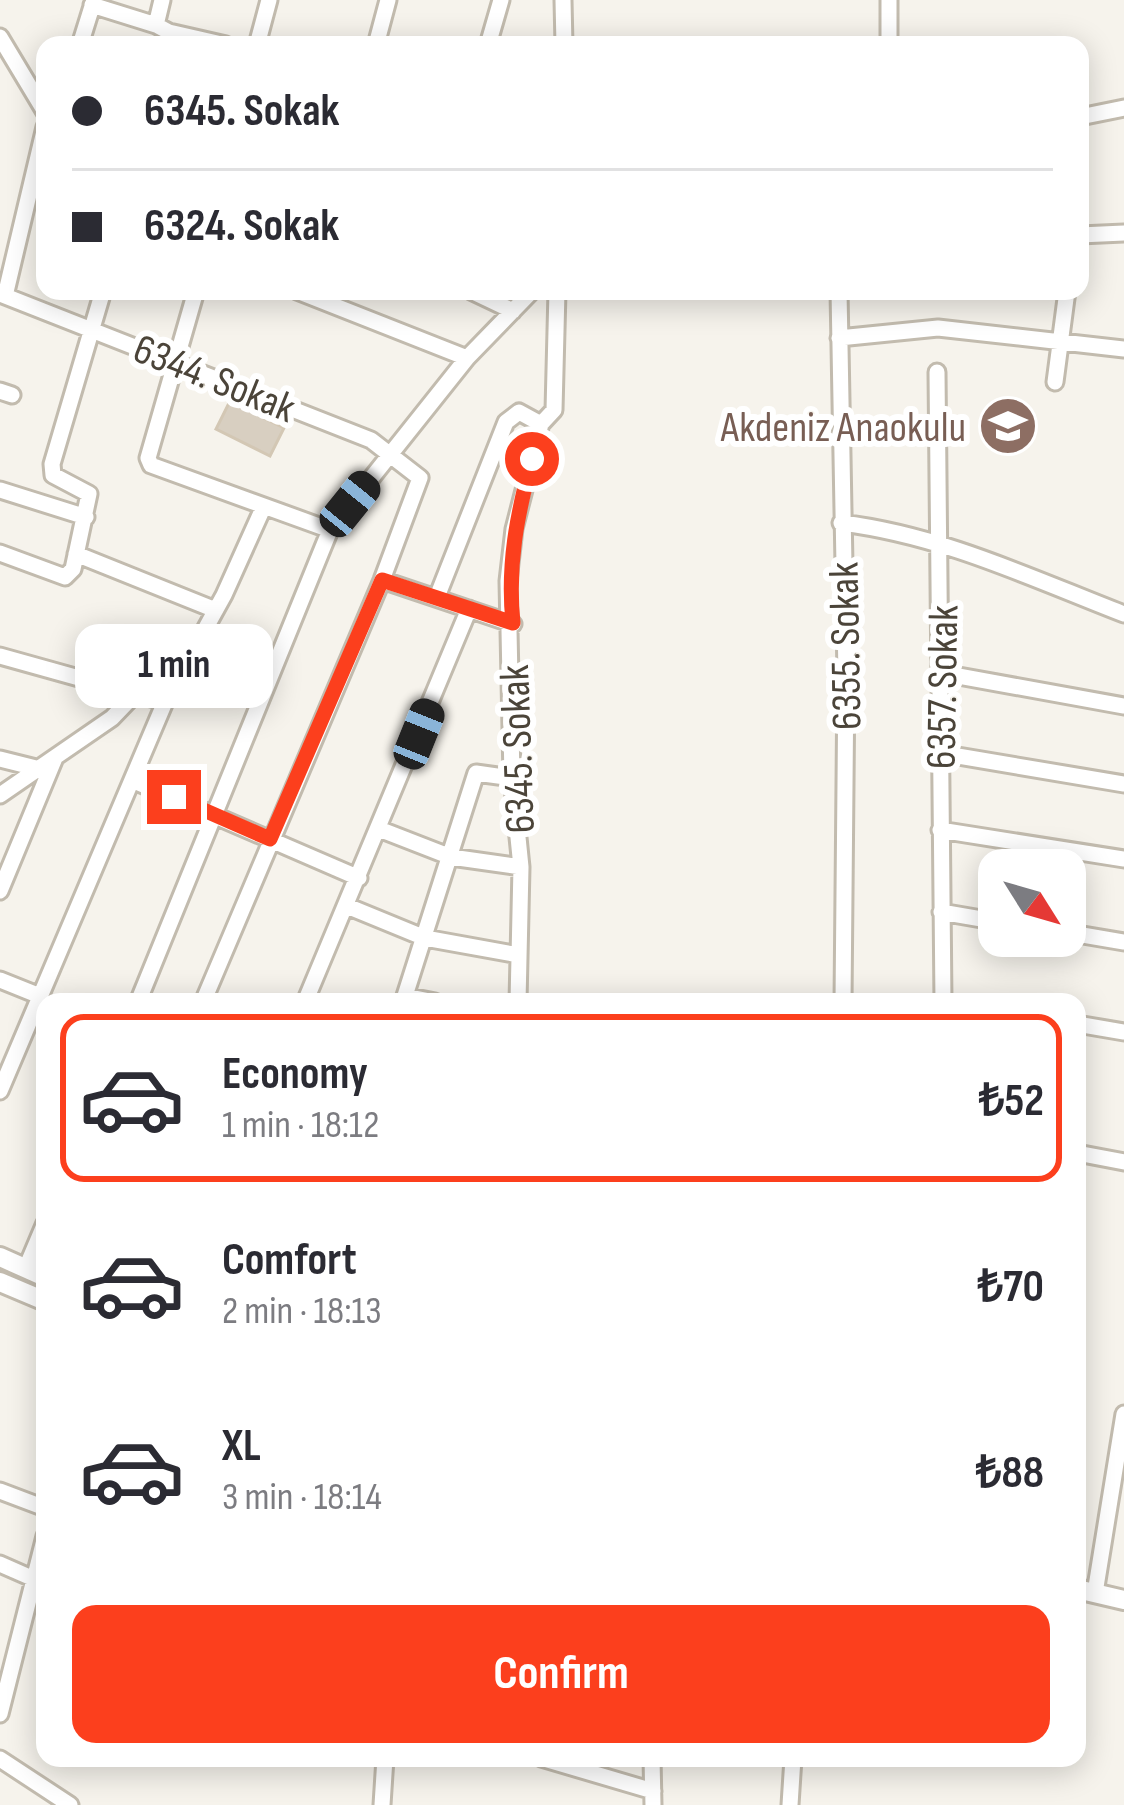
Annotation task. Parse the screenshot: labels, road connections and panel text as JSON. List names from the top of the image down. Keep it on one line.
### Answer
{"streets":{"street":["6344. Sokak","6355. Sokak","6357. Sokak","6345. Sokak"]},"places":{"school or university":["Akdeniz Anaokulu"]},"north":"bottom right","page":{"banner":["6345. Sokak","6324. Sokak"],"bubble":"1 min","list":[{"name":"Economy","note":"1 min · 18:12","value":"₺52"},{"name":"Comfort","note":"2 min · 18:13","value":"₺70"},{"name":"XL","note":"3 min · 18:14","value":"₺88"}],"buttons":"Confirm"}}
